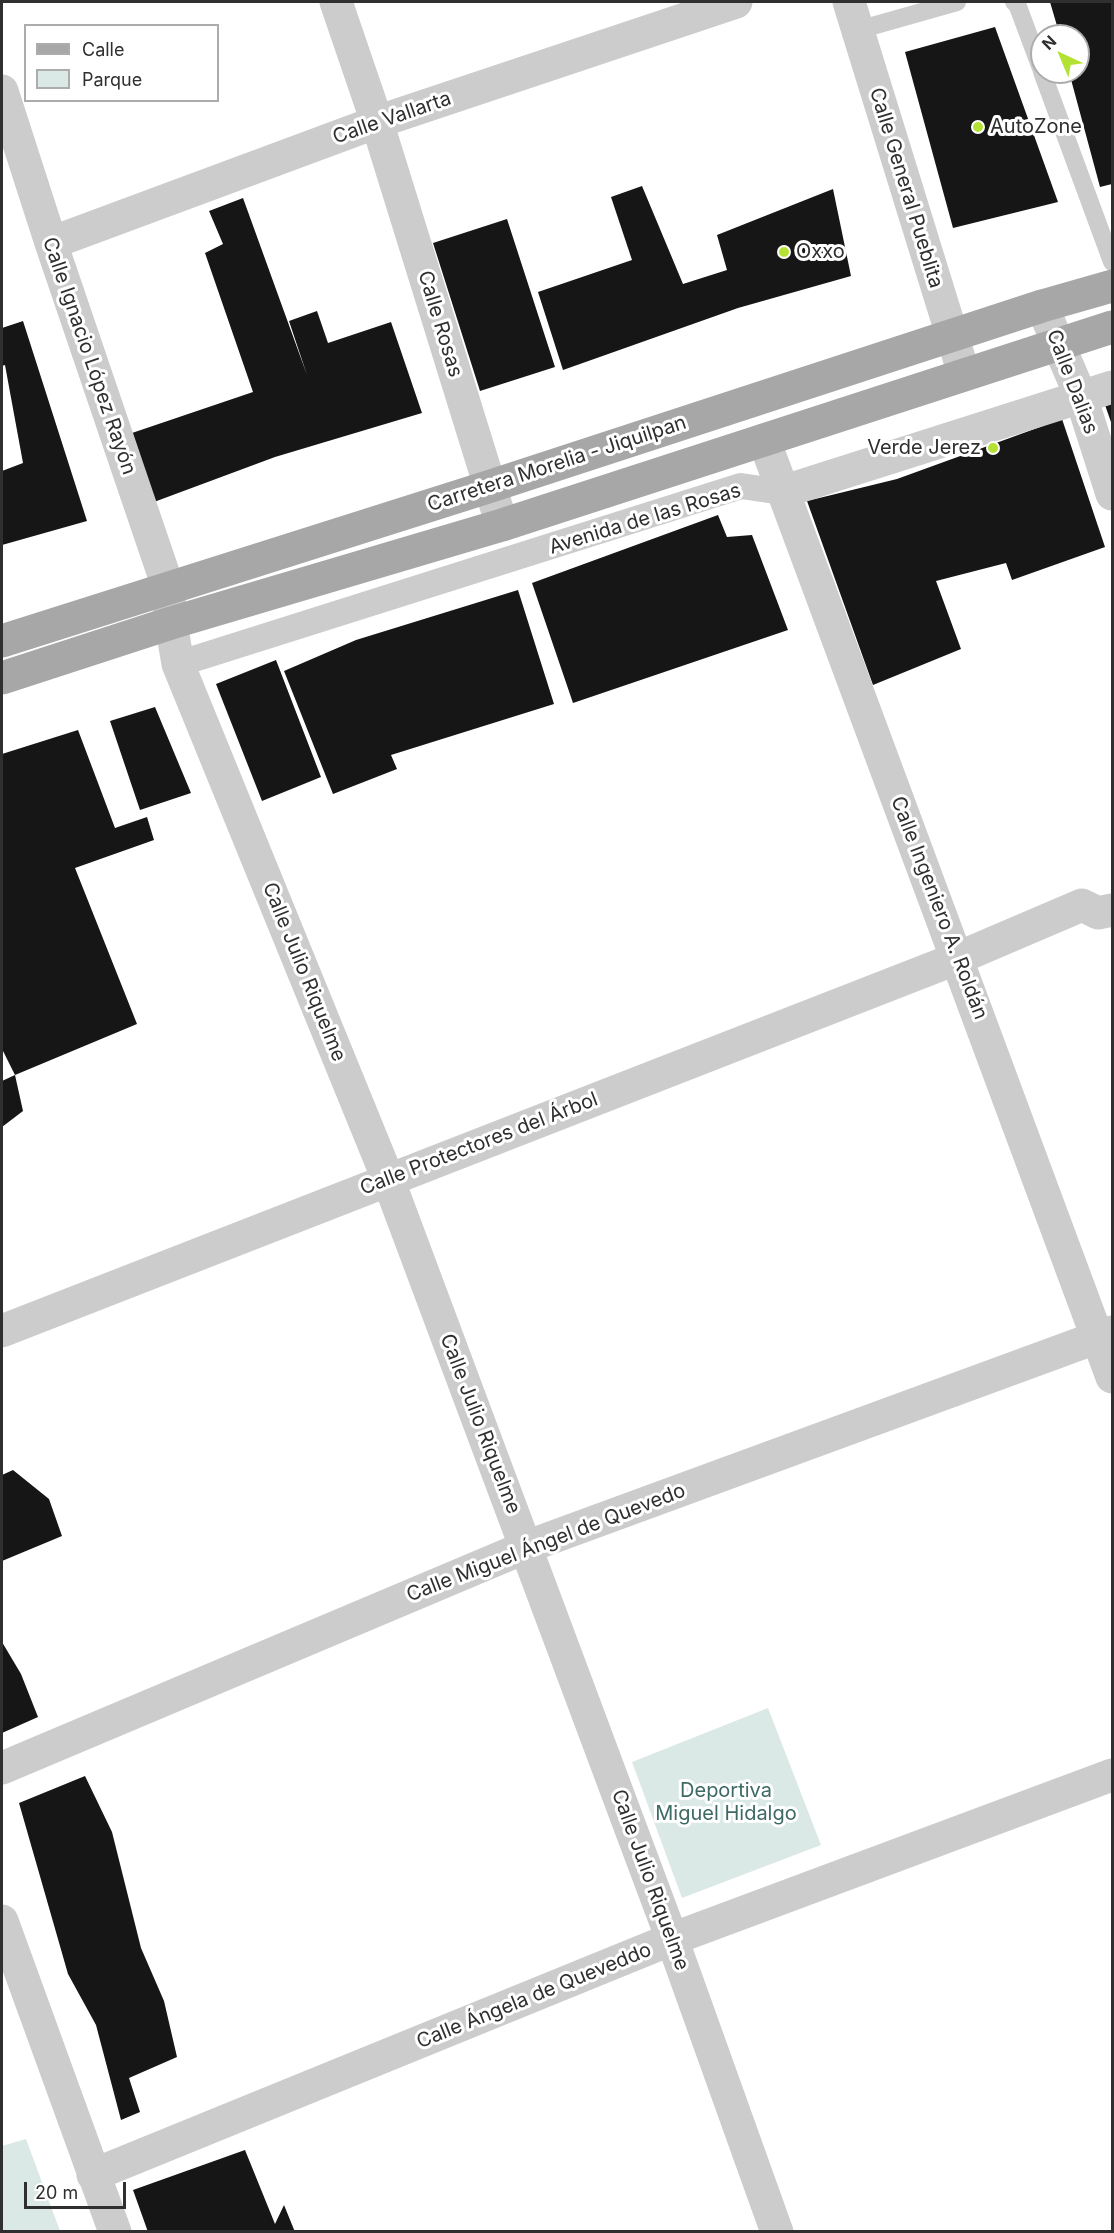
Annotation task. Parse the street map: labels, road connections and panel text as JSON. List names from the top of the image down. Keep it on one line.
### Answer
{"streets":{"main road":["Carretera Morelia - Jiquilpan"],"street":["Calle Vallarta","Calle General Pueblita","Calle Rosas","Calle Ignacio López Rayón","Calle Dalias","Avenida de las Rosas","Calle Ingeniero A. Roldán","Calle Julio Riquelme","Calle Protectores del Árbol","Calle Miguel Ángel de Quevedo","Calle Ángela de Queveddo"]},"crossings":[["Calle Vallarta","Calle Rosas"],["Calle Vallarta","Calle Ignacio López Rayón"],["Calle General Pueblita","Carretera Morelia - Jiquilpan"],["Calle Rosas","Carretera Morelia - Jiquilpan"],["Calle Ignacio López Rayón","Carretera Morelia - Jiquilpan"],["Calle Ignacio López Rayón","Calle Julio Riquelme"],["Calle Dalias","Carretera Morelia - Jiquilpan"],["Calle Dalias","Avenida de las Rosas"],["Carretera Morelia - Jiquilpan","Calle Ingeniero A. Roldán"],["Carretera Morelia - Jiquilpan","Calle Julio Riquelme"],["Avenida de las Rosas","Calle Ingeniero A. Roldán"],["Avenida de las Rosas","Calle Julio Riquelme"],["Calle Ingeniero A. Roldán","Calle Protectores del Árbol"],["Calle Ingeniero A. Roldán","Calle Miguel Ángel de Quevedo"],["Calle Julio Riquelme","Calle Protectores del Árbol"],["Calle Julio Riquelme","Calle Miguel Ángel de Quevedo"],["Calle Julio Riquelme","Calle Ángela de Queveddo"]],"parks":["Deportiva Miguel Hidalgo"],"places":["AutoZone","Oxxo","Verde Jerez"],"legend":["Calle","Parque"],"scale_bar":"20 m","north":"top left"}
